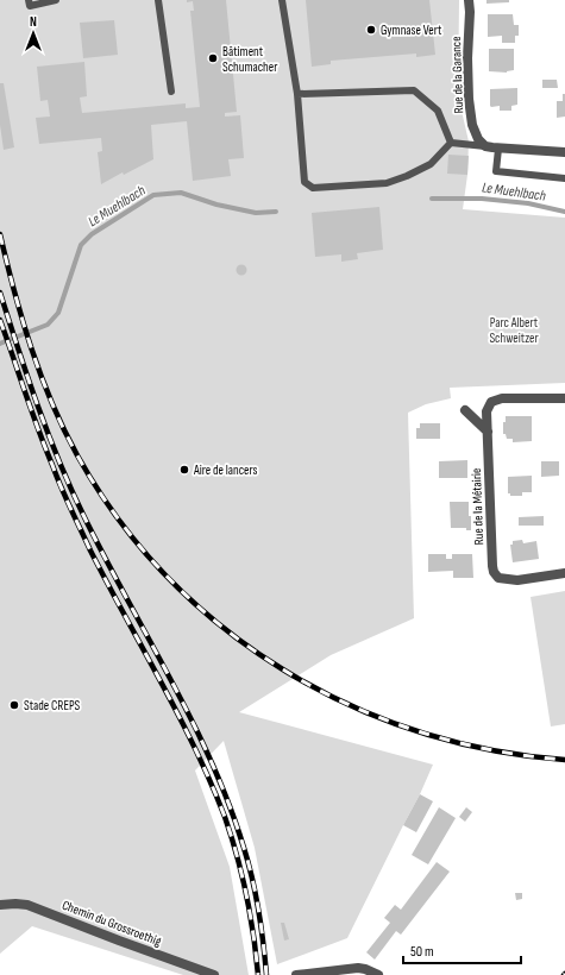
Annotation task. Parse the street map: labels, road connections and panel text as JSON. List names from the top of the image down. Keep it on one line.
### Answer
{"streets":{"street":["Rue de la Garance","Rue de la Métairie","Chemin du Grossroethig"]},"water":["Le Muehlbach"],"parks":["Parc Albert Schweitzer"],"places":["Gymnase Vert","Bâtiment Schumacher","Aire de lancers","Stade CREPS"],"scale_bar":"50 m","north":"top"}
